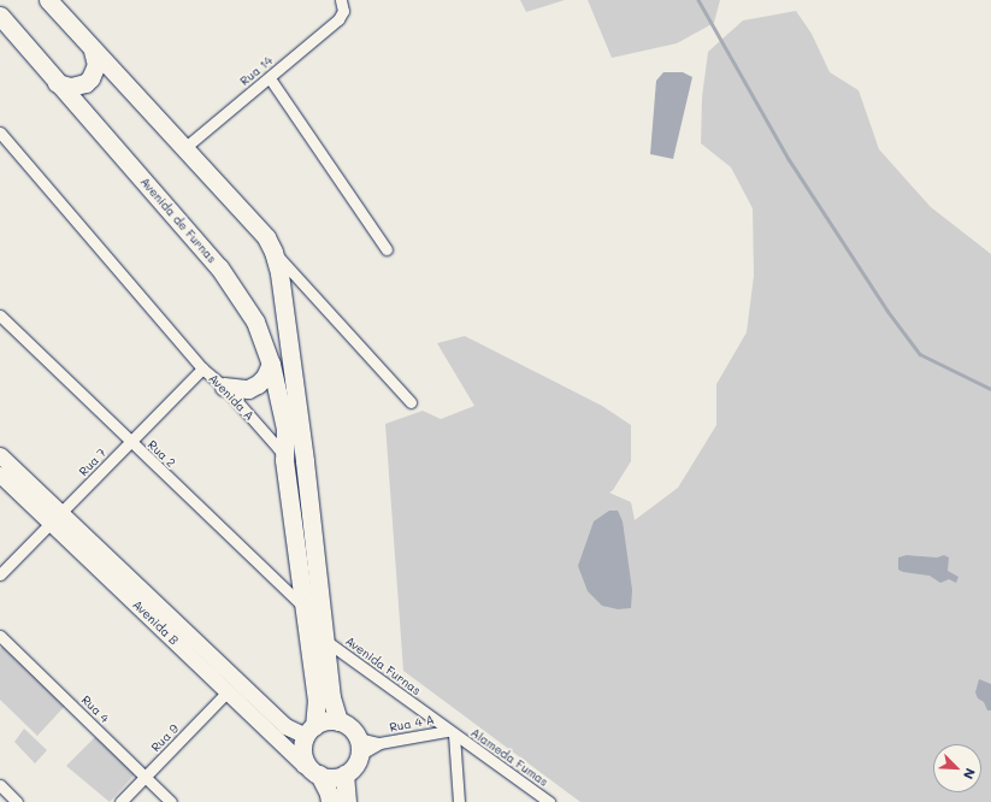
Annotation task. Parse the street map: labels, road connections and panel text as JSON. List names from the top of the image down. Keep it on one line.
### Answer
{"streets":{"main road":["Avenida de Furnas","Avenida A"],"street":["Rua 14","Rua 2","Rua 7","Avenida B","Avenida Furnas","Rua 4","Rua 4 A","Rua 9","Alameda Fumas"]},"crossings":[["Avenida de Furnas","Avenida A"],["Avenida A","Rua 2"],["Avenida A","Rua 7"],["Avenida A","Avenida B"],["Avenida A","Avenida Furnas"],["Avenida A","Rua 4 A"],["Rua 2","Rua 7"],["Rua 2","Avenida Furnas"],["Rua 7","Avenida B"],["Avenida B","Rua 4 A"],["Avenida B","Rua 9"],["Avenida Furnas","Rua 4 A"],["Avenida Furnas","Alameda Fumas"],["Rua 4","Rua 9"],["Rua 4 A","Alameda Fumas"]],"north":"bottom right"}
